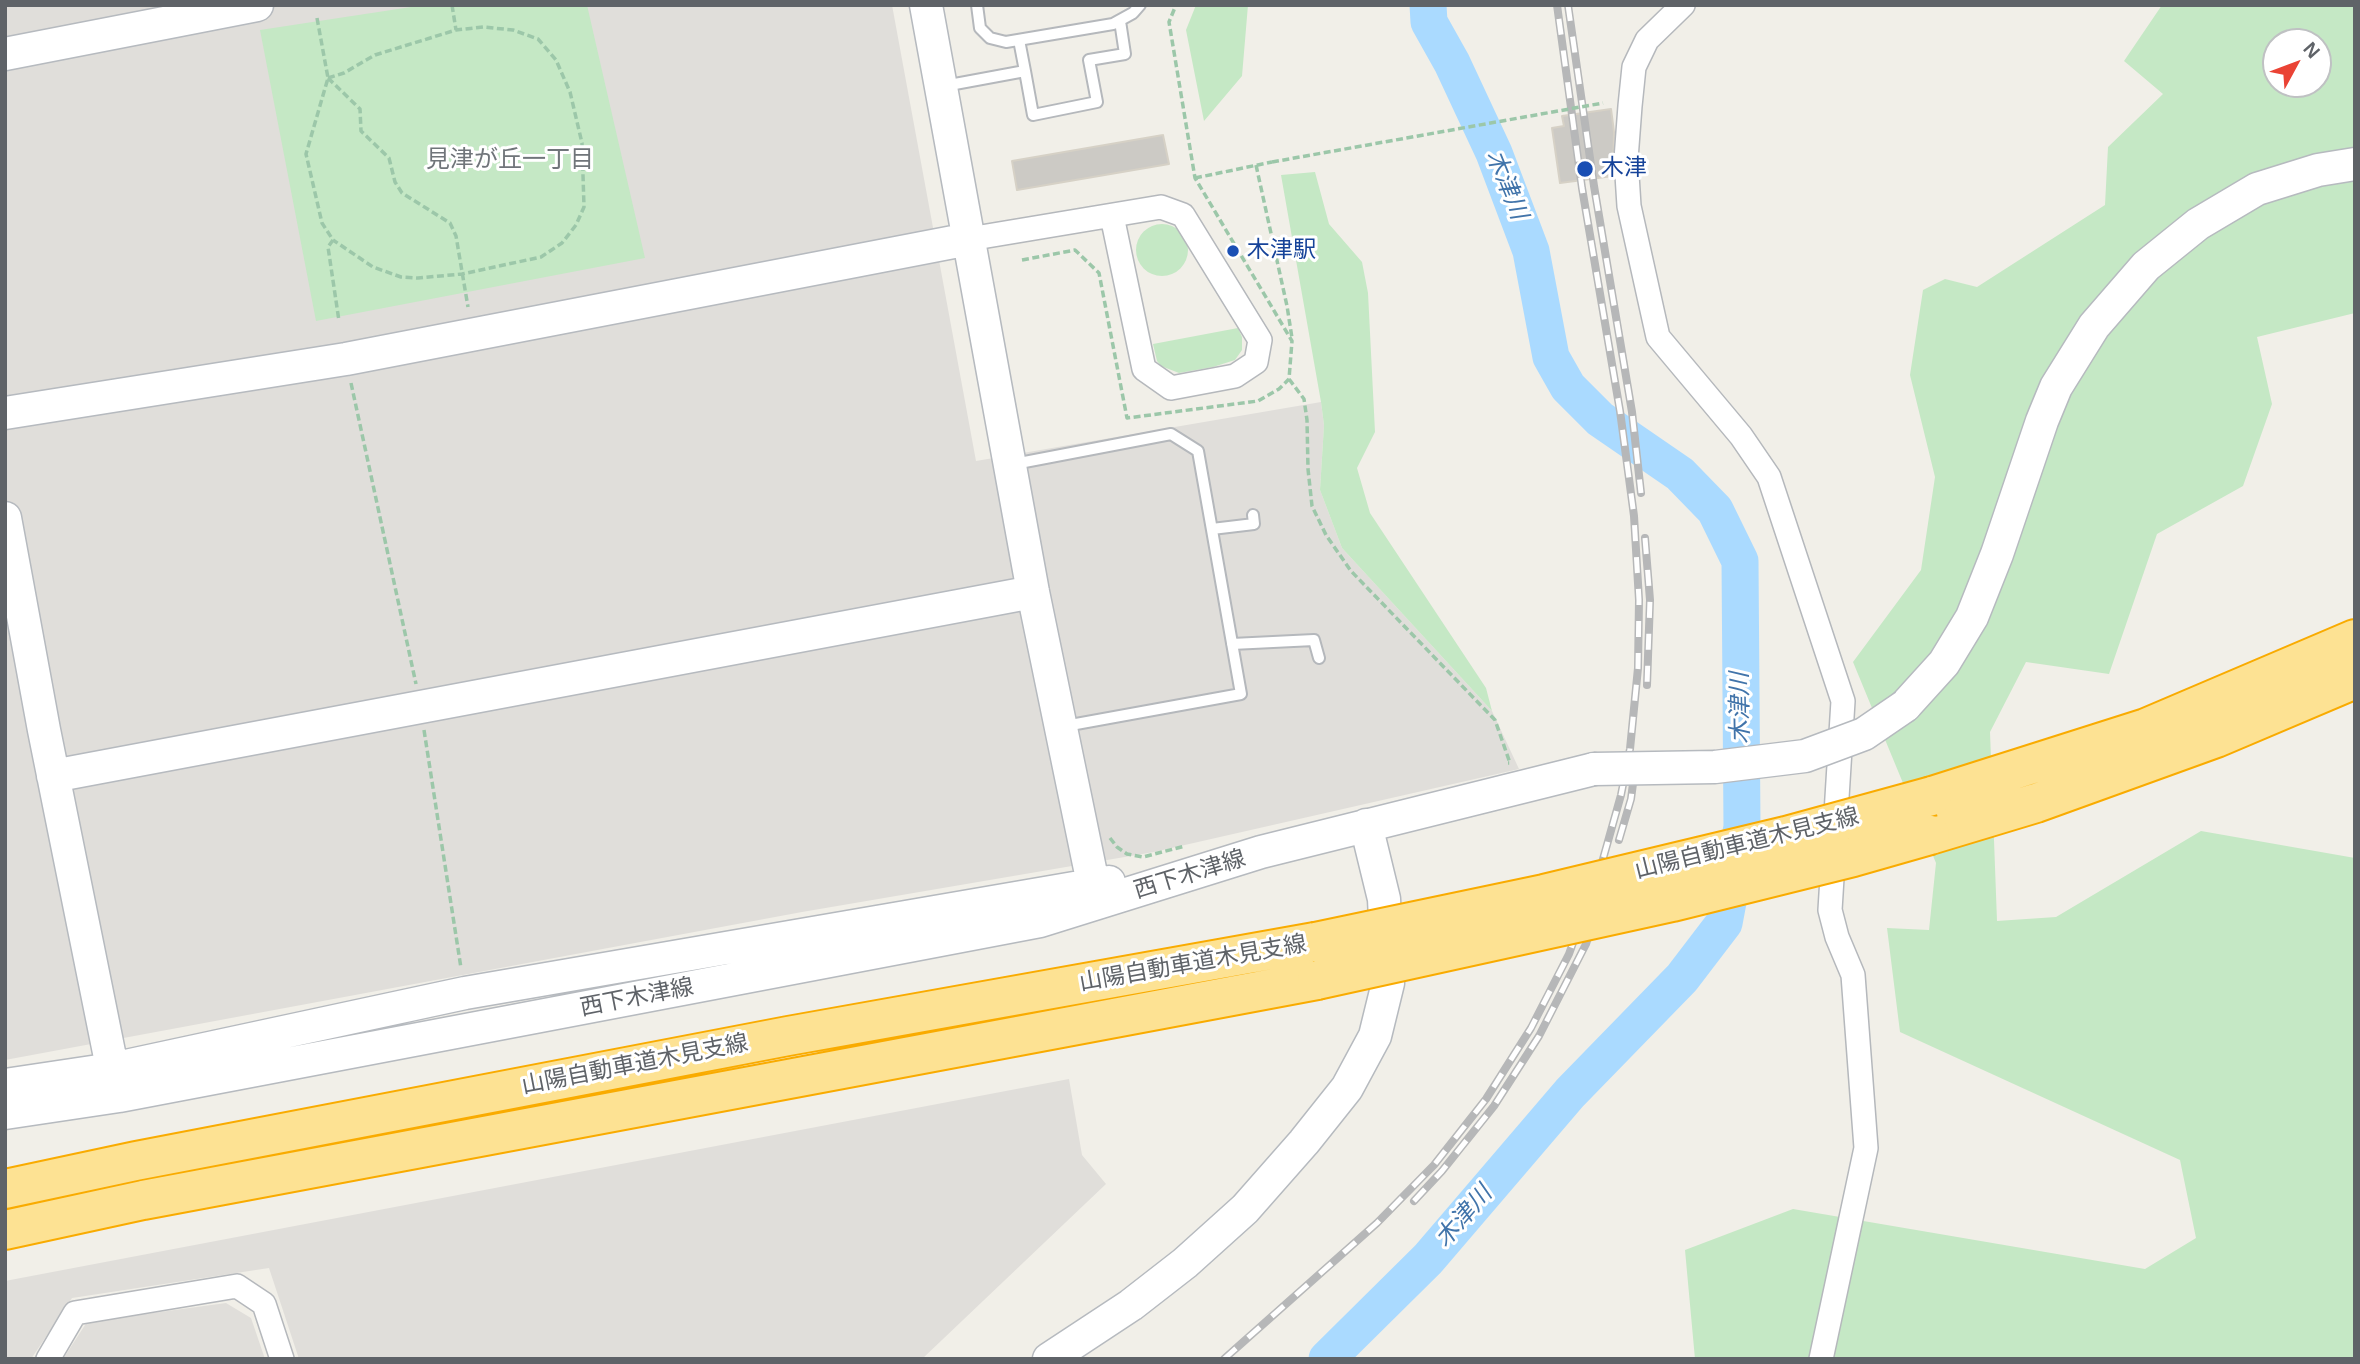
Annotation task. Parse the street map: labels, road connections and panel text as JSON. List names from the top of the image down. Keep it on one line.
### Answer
{"streets":{"highway":["山陽自動車道木見支線"],"street":["西下木津線"]},"districts":["見津が丘一丁目"],"water":["木津川"],"places":["木津","木津駅"],"north":"top right"}
